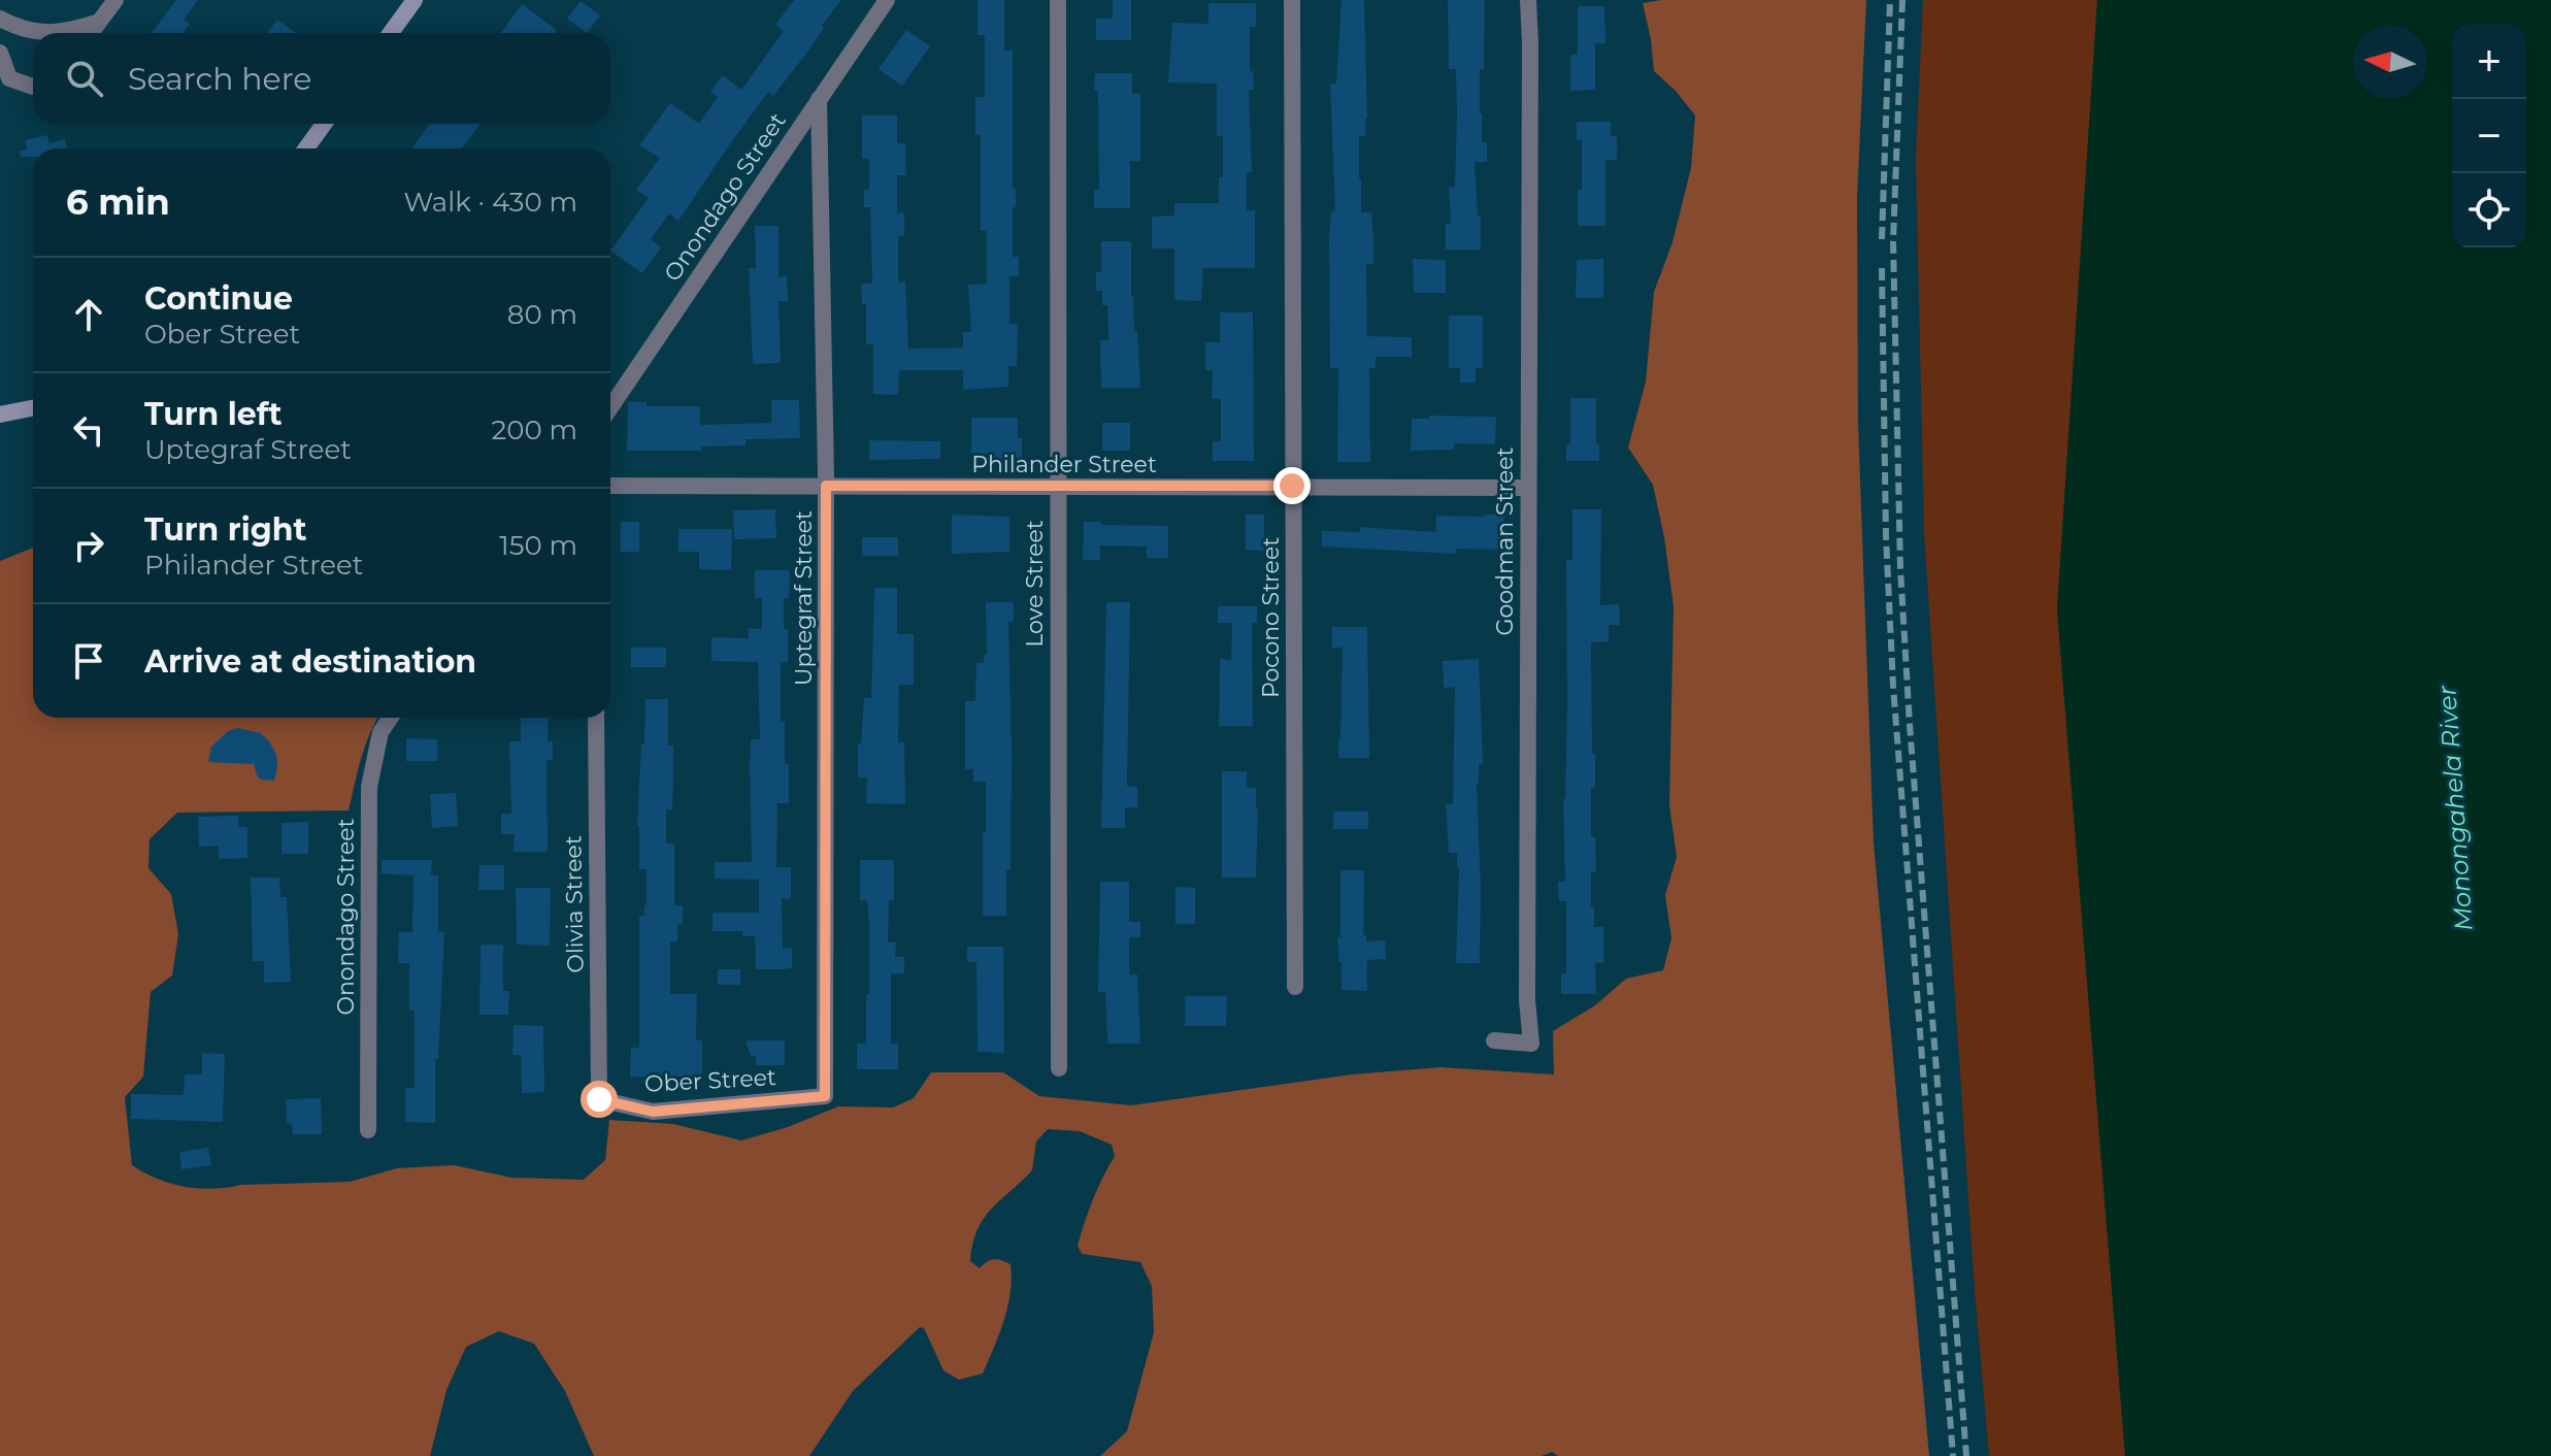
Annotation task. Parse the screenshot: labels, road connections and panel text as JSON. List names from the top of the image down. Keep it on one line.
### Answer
{"streets":{"street":["Onondago Street","Philander Street","Goodman Street","Love Street","Uptegraf Street","Pocono Street","Olivia Street","Ober Street"]},"crossings":[["Onondago Street","Uptegraf Street"],["Philander Street","Goodman Street"],["Philander Street","Love Street"],["Philander Street","Uptegraf Street"],["Philander Street","Pocono Street"],["Uptegraf Street","Ober Street"],["Olivia Street","Ober Street"]],"water":["Monongahela River"],"north":"left","page":{"map_buttons":["+","−"],"search":"Search here","heading":["6 min","Walk · 430 m"],"list":[["Continue","Ober Street","80 m"],["Turn left","Uptegraf Street","200 m"],["Turn right","Philander Street","150 m"],"Arrive at destination"]}}
